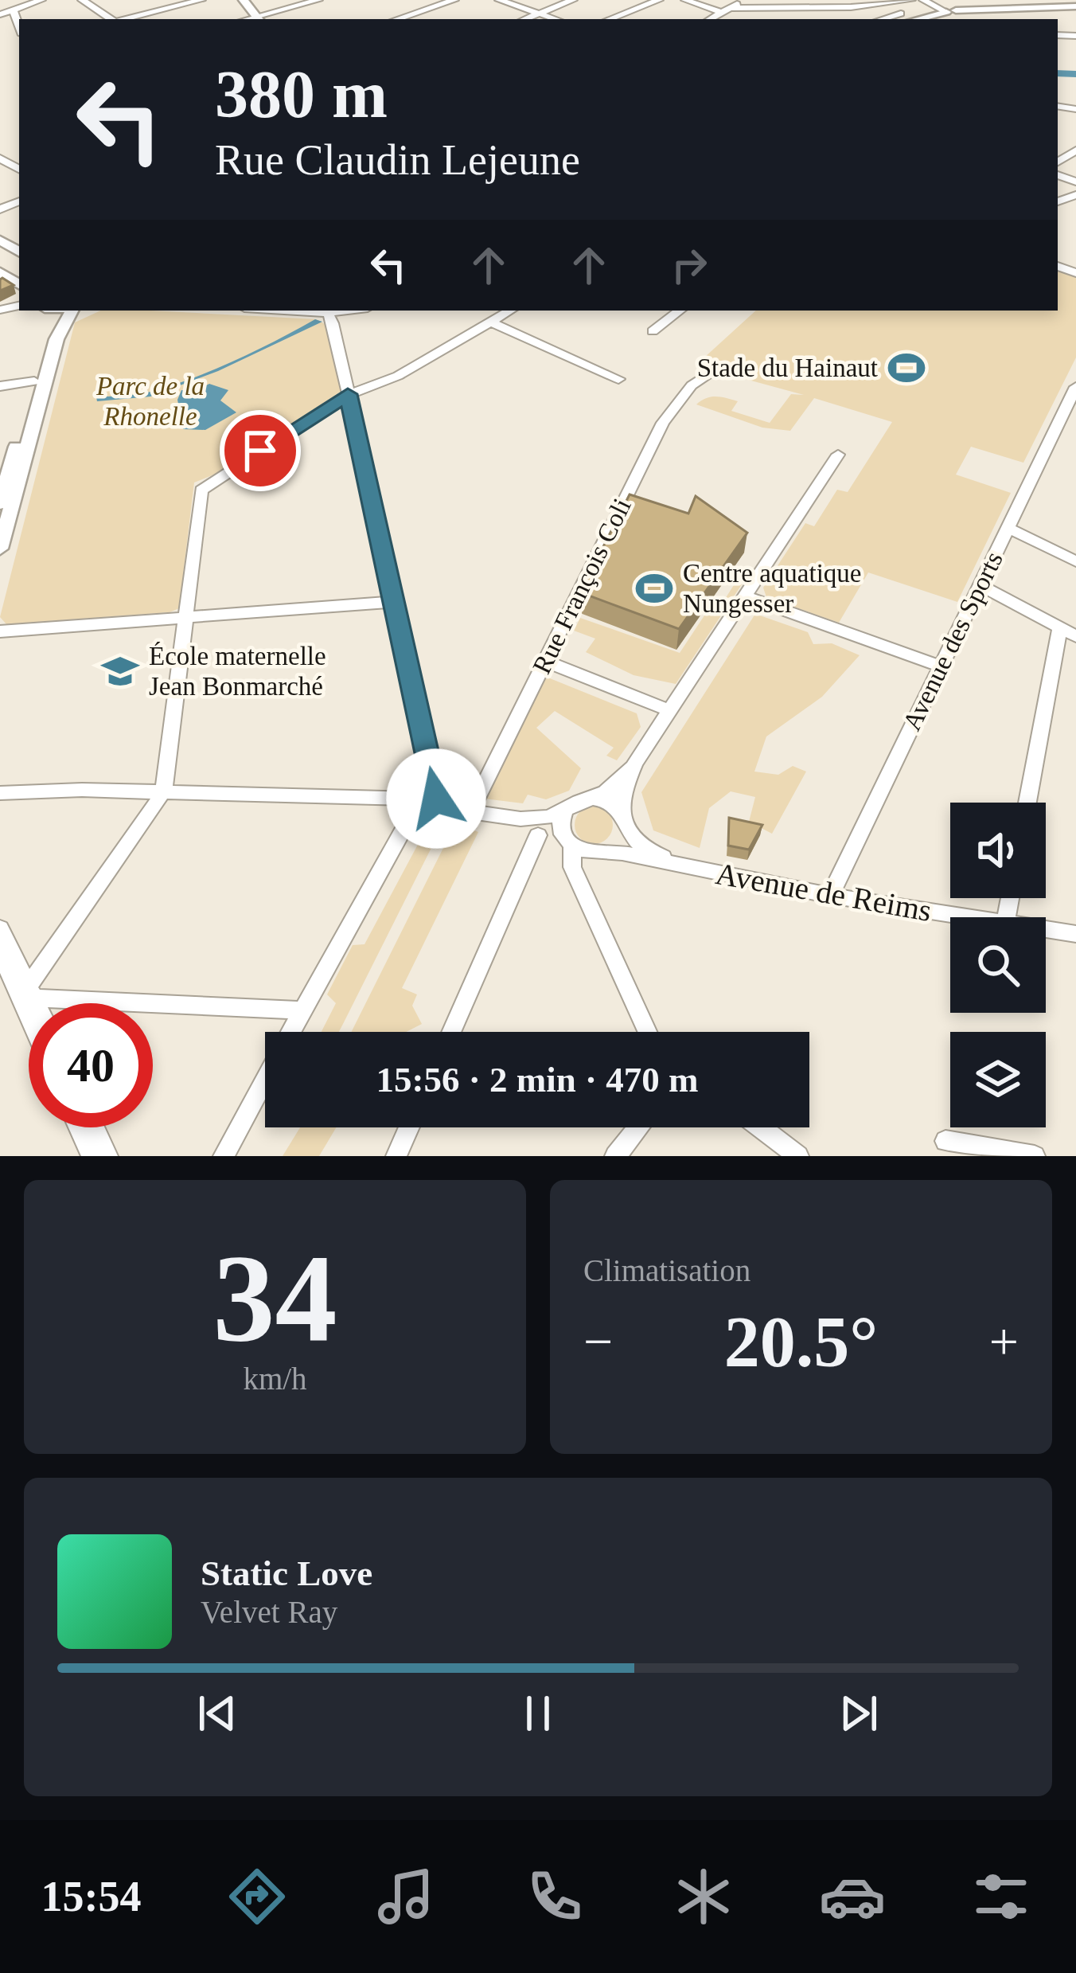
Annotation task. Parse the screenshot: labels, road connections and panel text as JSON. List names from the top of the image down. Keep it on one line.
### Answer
{"streets":{"street":["Rue François Coli","Avenue des Sports","Avenue de Reims"]},"crossings":[["Rue François Coli","Avenue de Reims"],["Avenue des Sports","Avenue de Reims"]],"parks":["Parc de la Rhonelle"],"places":{"sports":["Stade du Hainaut","Centre aquatique Nungesser"],"school or university":["École maternelle Jean Bonmarché"]},"page":{"turn":["380 m","Rue Claudin Lejeune"],"limit":"40","trip":"15:56 · 2 min · 470 m","tile":[["34","km/h"],"Climatisation"],"heat":["−","20.5°","+"],"song":["Static Love","Velvet Ray"],"tabs":"15:54"}}
